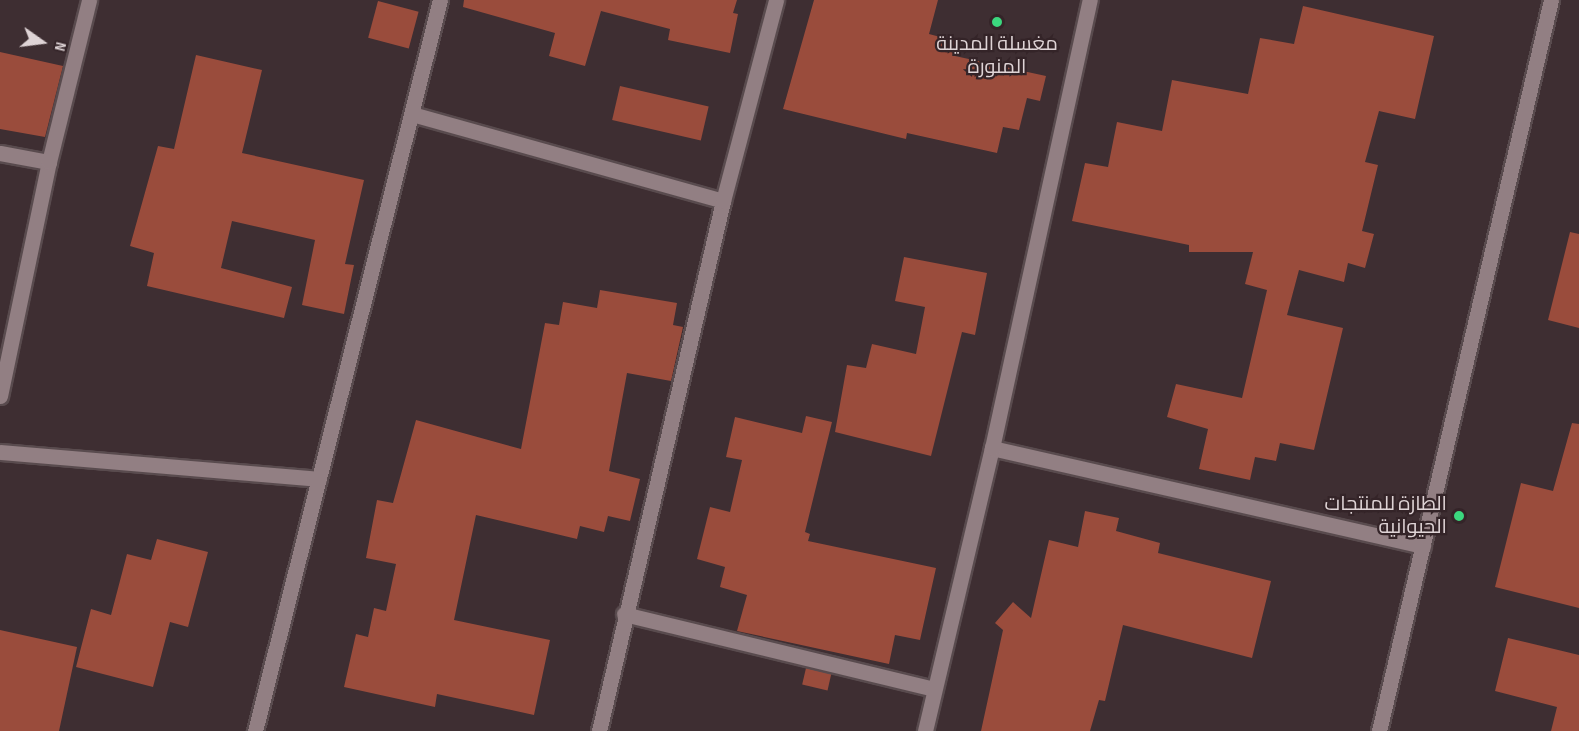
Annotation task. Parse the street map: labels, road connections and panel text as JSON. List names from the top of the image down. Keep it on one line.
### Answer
{"places":["مغسلة المدينة المنورة","الطازة للمنتجات الحيوانية"],"north":"right"}
